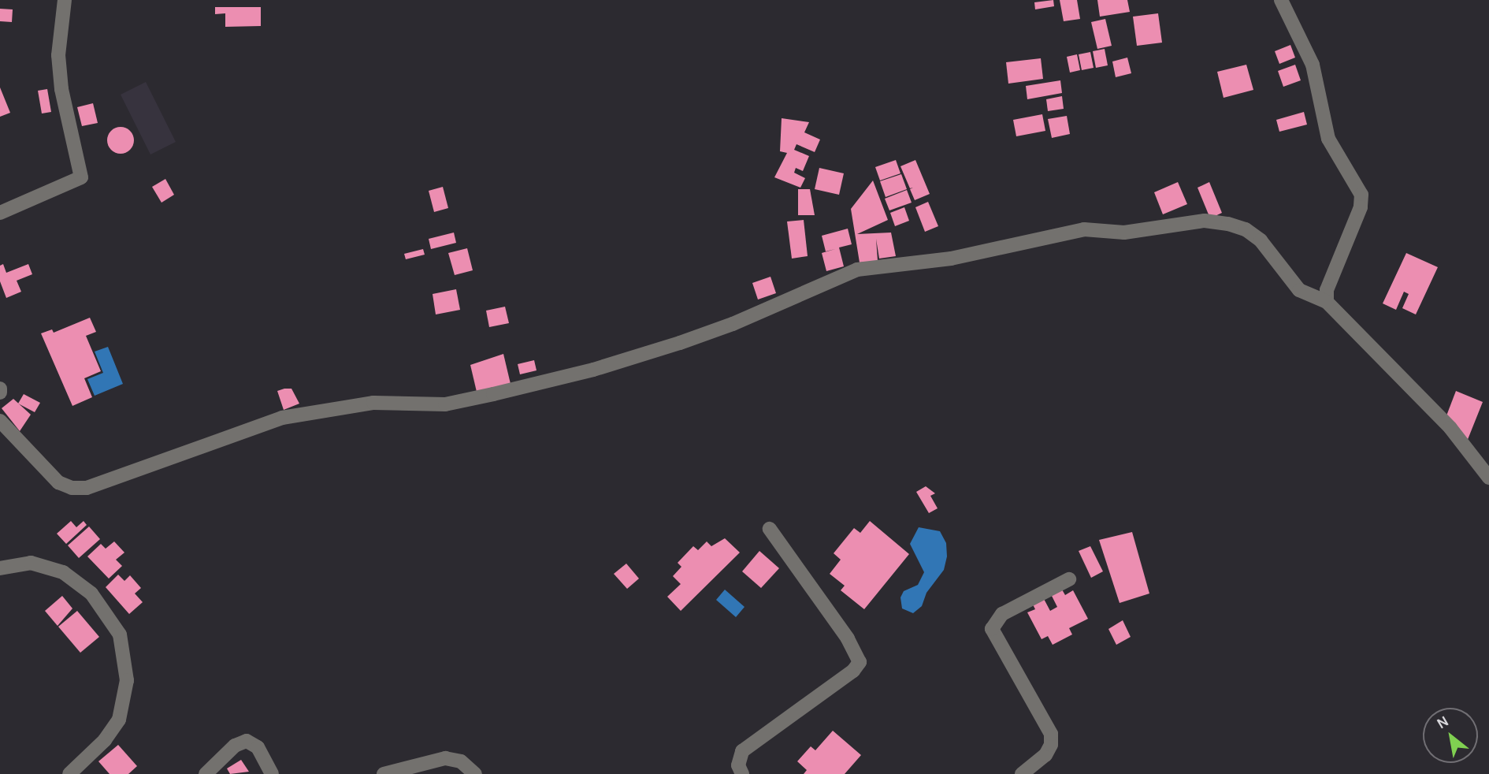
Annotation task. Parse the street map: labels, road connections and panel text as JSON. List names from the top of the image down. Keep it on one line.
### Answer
{"north":"top left"}
